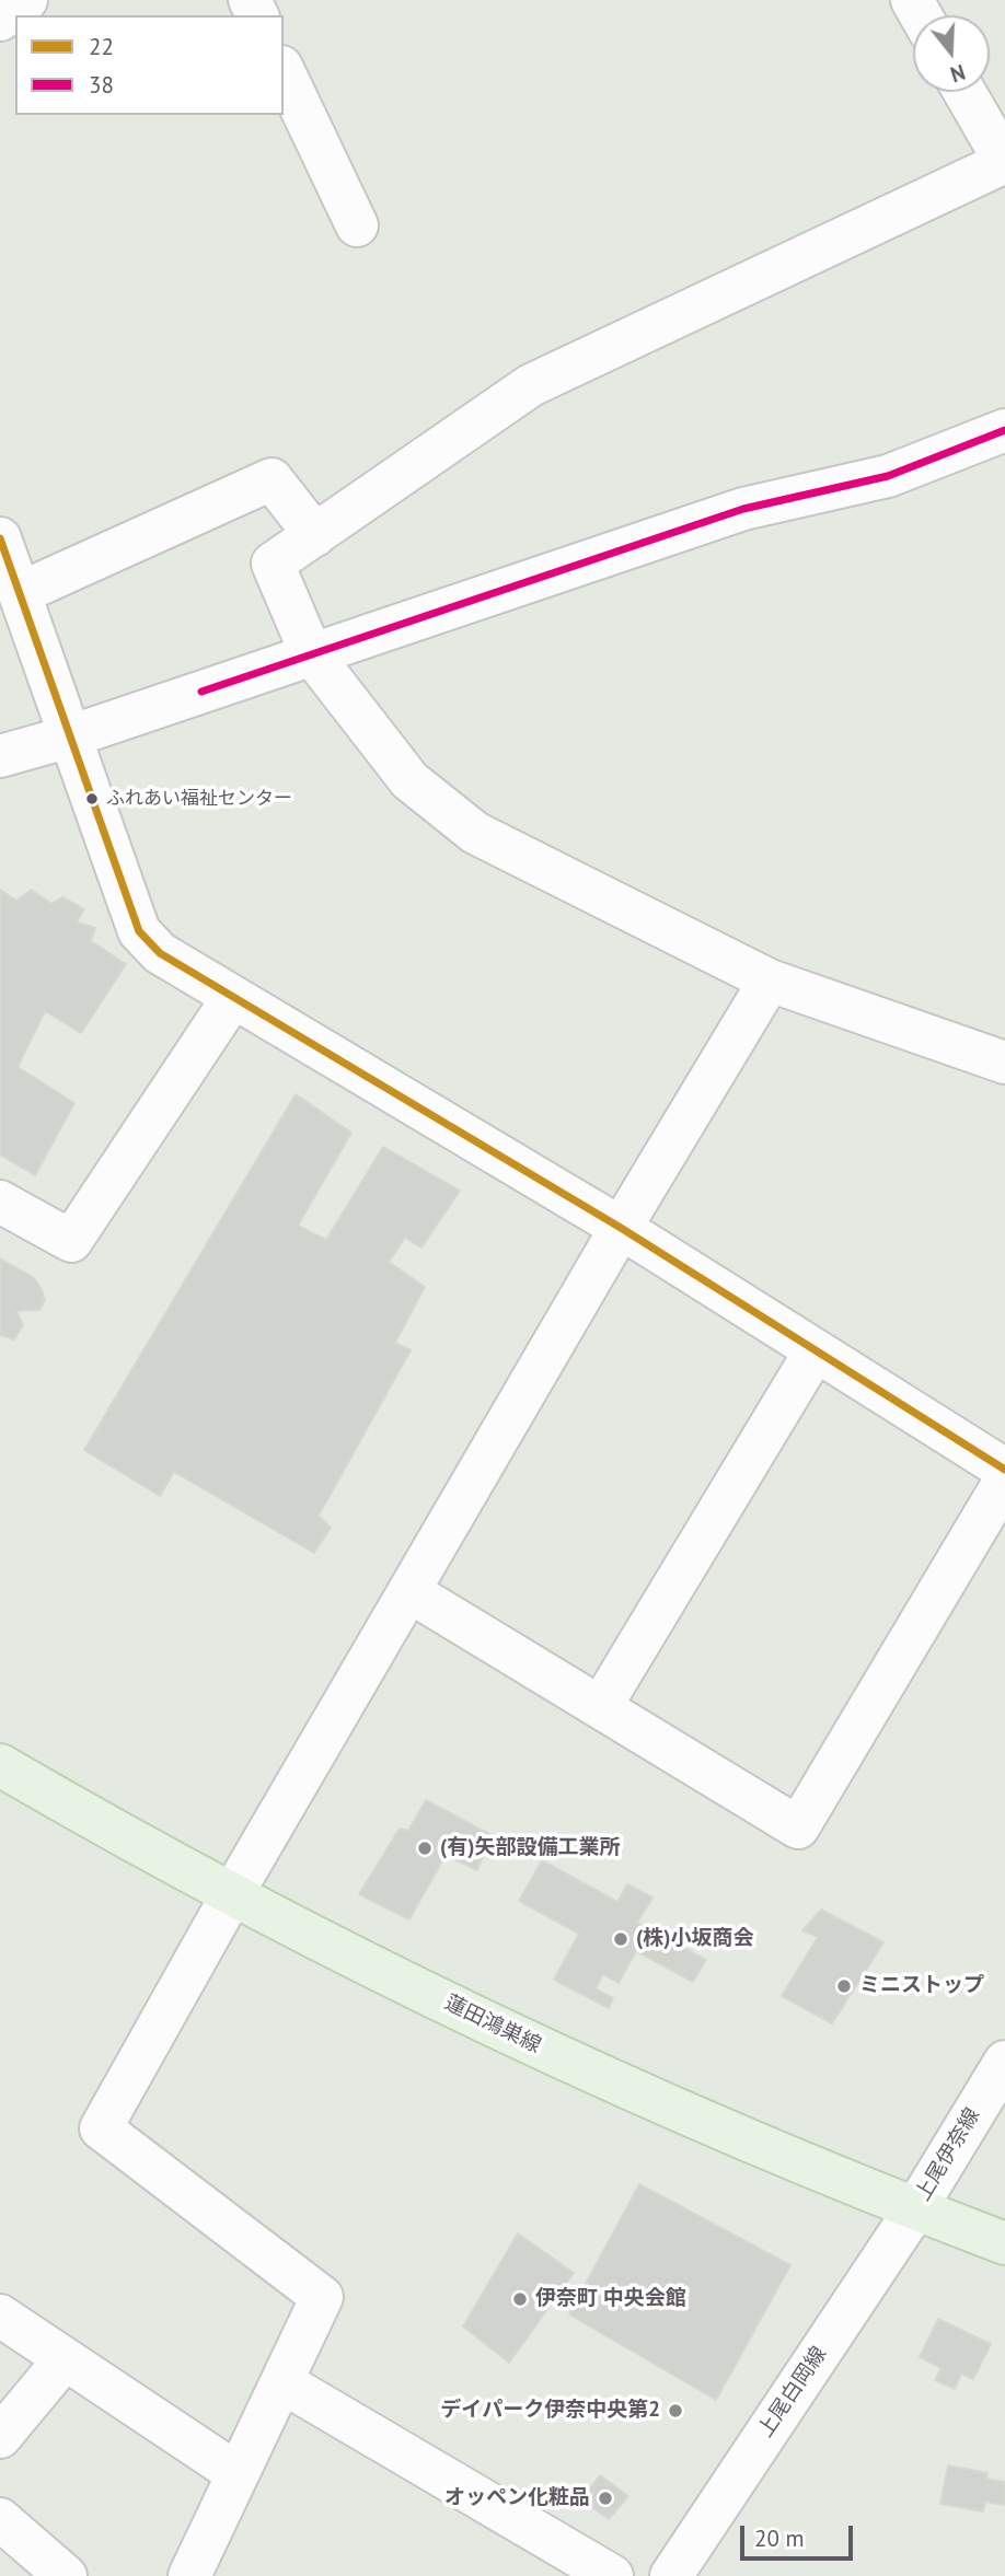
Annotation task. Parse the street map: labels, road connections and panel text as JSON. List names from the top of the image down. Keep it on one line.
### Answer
{"streets":{"main road":["蓮田鴻巣線"],"street":["上尾伊奈線","上尾白岡線"]},"crossings":[["蓮田鴻巣線","上尾伊奈線"],["蓮田鴻巣線","上尾白岡線"],["上尾伊奈線","上尾白岡線"]],"places":["ふれあい福祉センター","(有)矢部設備工業所","(株)小坂商会","ミニストップ","伊奈町 中央会館","デイパーク伊奈中央第2","オッペン化粧品"],"lines":["transit line 38","transit line 22"],"legend":["22","38"],"scale_bar":"20 m","north":"bottom"}
